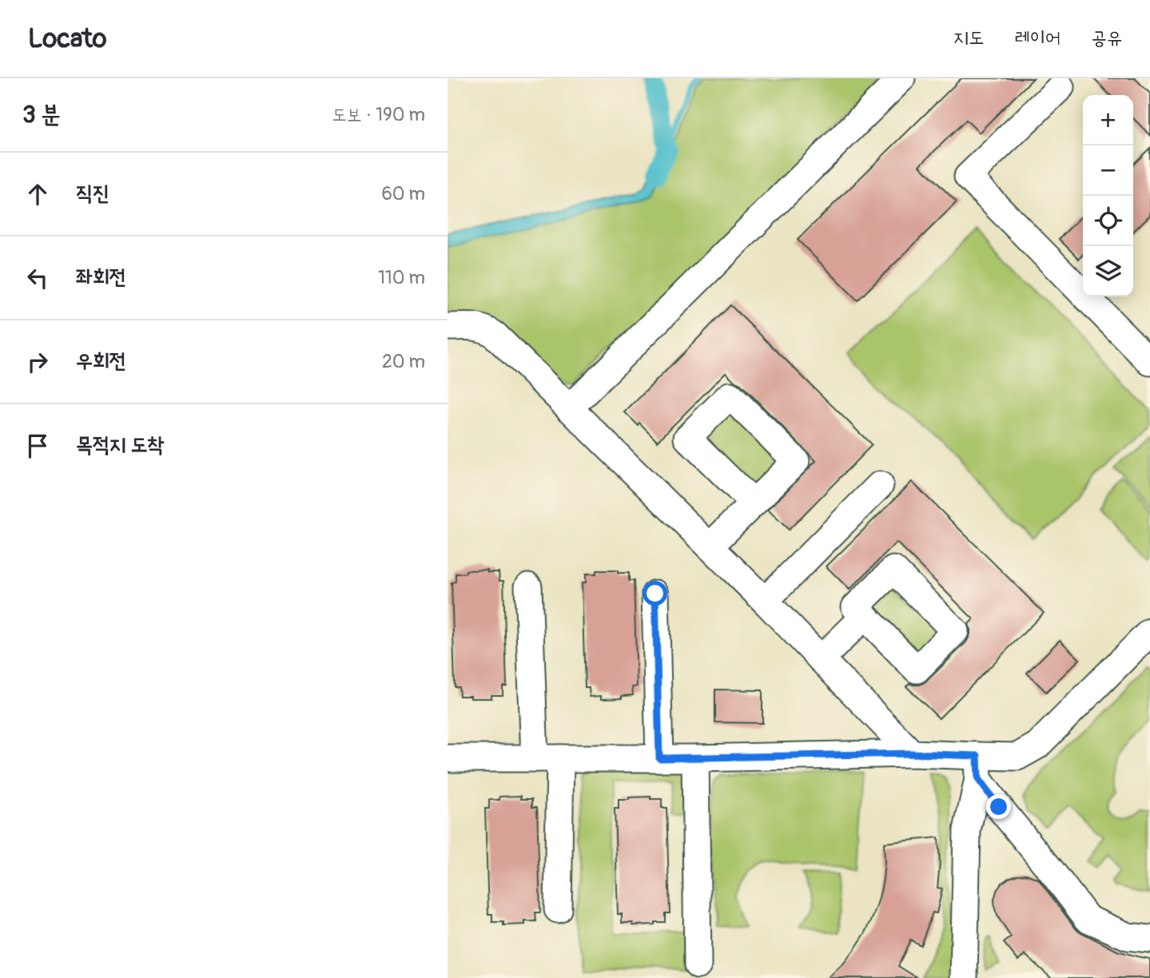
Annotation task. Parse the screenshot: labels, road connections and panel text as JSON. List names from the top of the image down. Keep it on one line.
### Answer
{"page":{"header":"Locato","nav":["지도","레이어","공유"],"heading":["3 분","도보 · 190 m"],"map_buttons":["+","−"],"list":[["직진","60 m"],["좌회전","110 m"],["우회전","20 m"],"목적지 도착"]}}
